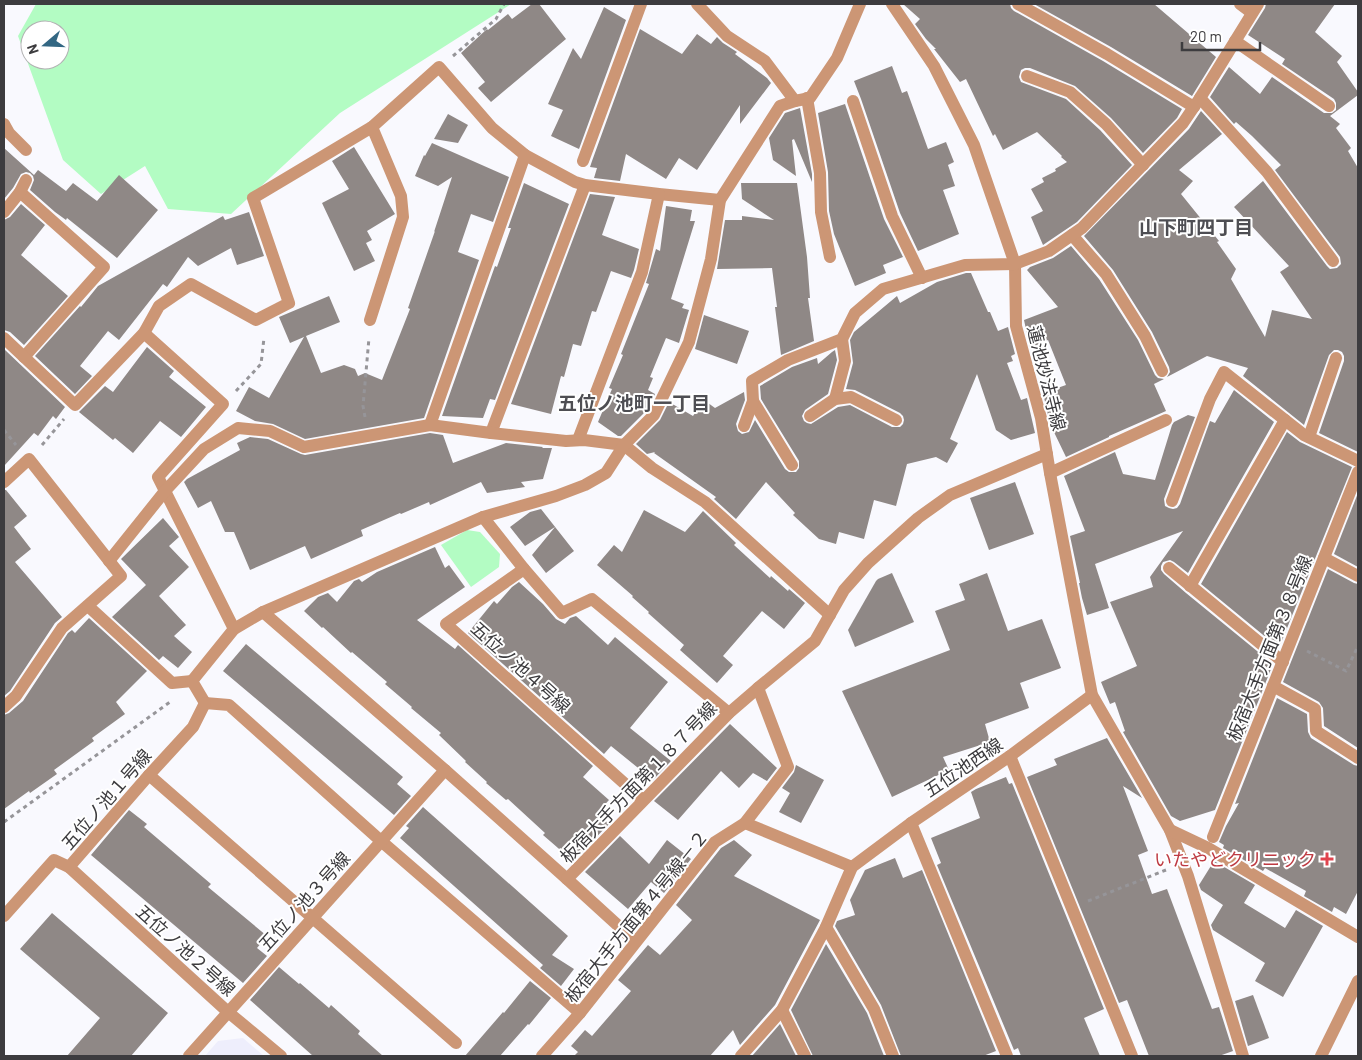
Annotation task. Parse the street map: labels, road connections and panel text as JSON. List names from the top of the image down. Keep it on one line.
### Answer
{"streets":{"street":["蓮池妙法寺線","板宿大手方面第３８号線","五位ノ池４号線","五位池西線","板宿大手方面第１８７号線","五位ノ池１号線","五位ノ池３号線","板宿大手方面第４号線－２","五位ノ池２号線"]},"crossings":[["蓮池妙法寺線","五位池西線"],["五位ノ池４号線","板宿大手方面第１８７号線"],["板宿大手方面第１８７号線","板宿大手方面第４号線－２"],["五位ノ池１号線","五位ノ池２号線"],["五位ノ池３号線","五位ノ池２号線"]],"districts":["山下町四丁目","五位ノ池町一丁目"],"places":{"health":["いたやどクリニック"]},"scale_bar":"20 m","north":"left"}
